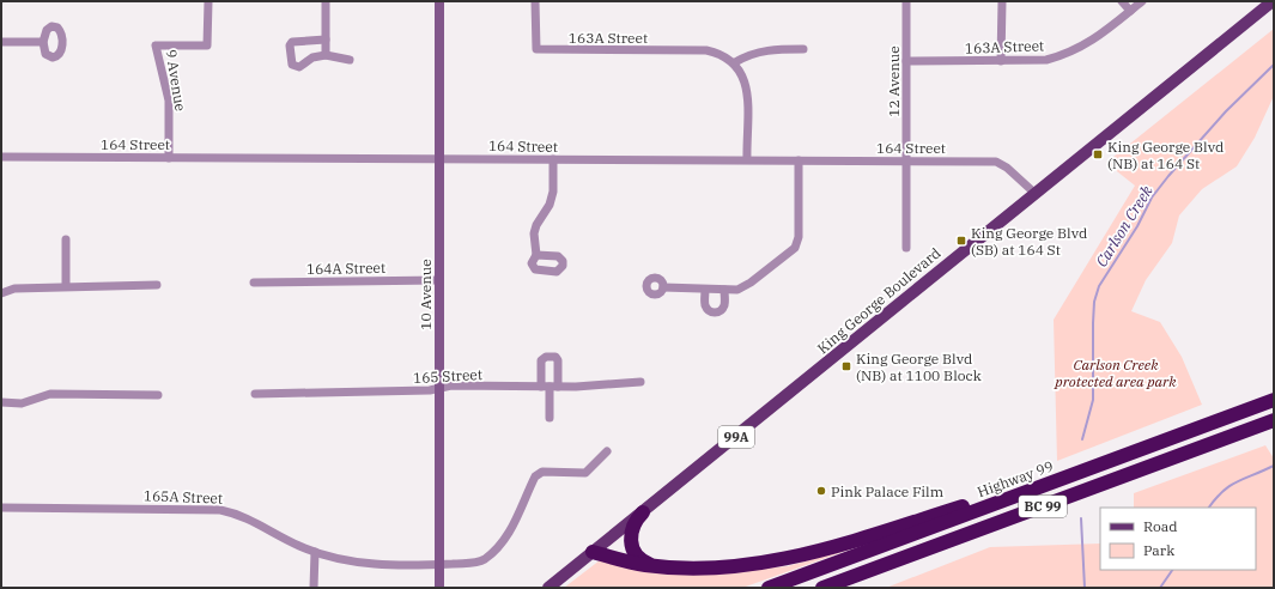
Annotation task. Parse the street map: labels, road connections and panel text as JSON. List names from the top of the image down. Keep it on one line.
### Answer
{"streets":{"highway":["Highway 99","BC 99"],"main road":["King George Boulevard","99A"],"street":["163A Street","9 Avenue","12 Avenue","164 Street","164A Street","10 Avenue","165 Street","165A Street"]},"crossings":[["163A Street","12 Avenue"],["9 Avenue","164 Street"],["12 Avenue","164 Street"],["164 Street","10 Avenue"],["164 Street","King George Boulevard"],["164A Street","10 Avenue"],["10 Avenue","165 Street"],["10 Avenue","165A Street"]],"water":["Carlson Creek"],"parks":["Carlson Creek protected area park"],"places":{"transit":["King George Blvd (NB) at 164 St","King George Blvd (SB) at 164 St","King George Blvd (NB) at 1100 Block"],"other":["Pink Palace Film"]},"legend":["Road","Park"]}
